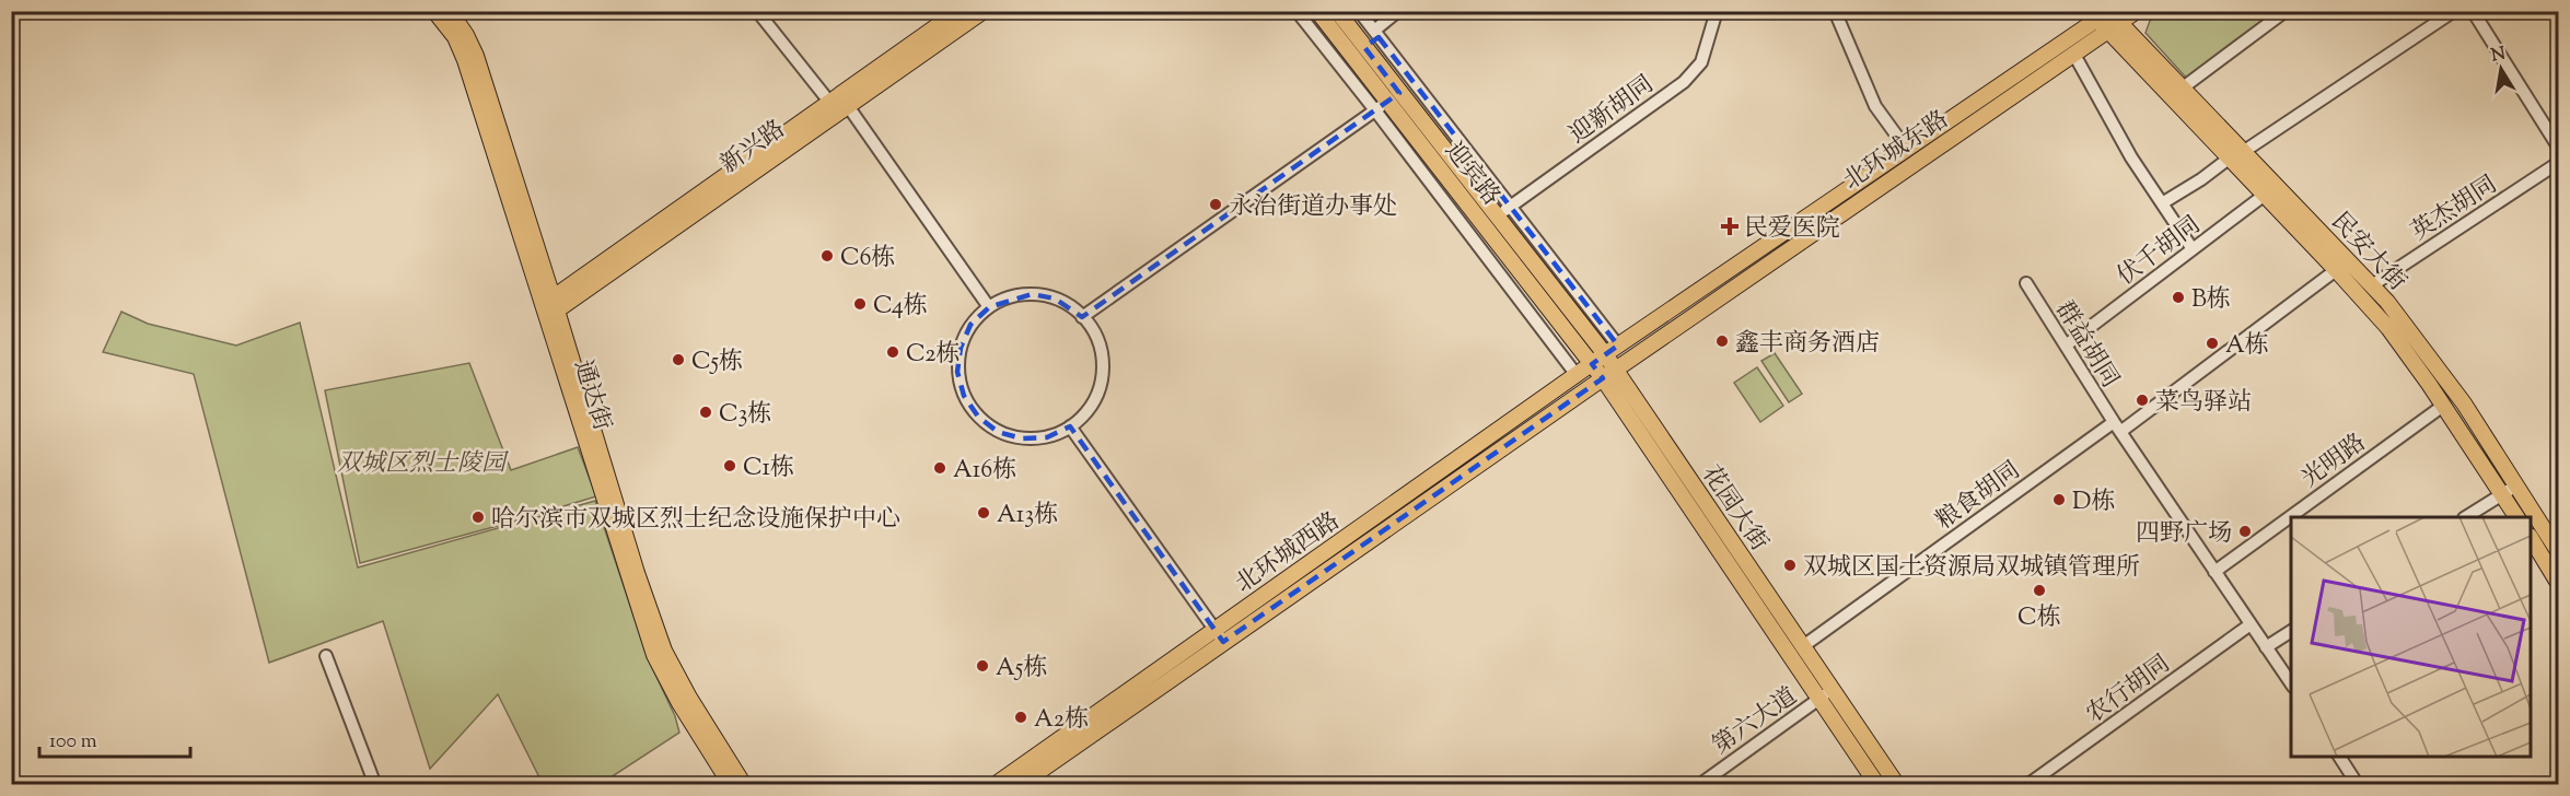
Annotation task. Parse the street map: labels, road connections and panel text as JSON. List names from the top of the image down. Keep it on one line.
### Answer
{"streets":{"main road":["新兴路","北环城东路","迎宾路","民安大街","通达街","花园大街","北环城西路"],"street":["迎新胡同","英杰胡同","伏千胡同","群益胡同","光明路","粮食胡同","农行胡同","第六大道"]},"crossings":[["迎新胡同","迎宾路"],["新兴路","通达街"],["北环城东路","迎宾路"],["北环城东路","民安大街"],["北环城东路","花园大街"],["北环城东路","北环城西路"],["迎宾路","花园大街"],["迎宾路","北环城西路"],["英杰胡同","民安大街"],["伏千胡同","民安大街"],["伏千胡同","群益胡同"],["民安大街","光明路"],["民安大街","粮食胡同"],["群益胡同","光明路"],["群益胡同","粮食胡同"],["群益胡同","农行胡同"],["粮食胡同","花园大街"],["花园大街","北环城西路"],["花园大街","第六大道"]],"parks":["双城区烈士陵园"],"places":{"other":["永治街道办事处","C6栋","B栋","C4栋","鑫丰商务酒店","A栋","C2栋","C5栋","菜鸟驿站","C3栋","C1栋","A16栋","D栋","A13栋","哈尔滨市双城区烈士纪念设施保护中心","四野广场","双城区国土资源局双城镇管理所","C栋","A5栋","A2栋"],"health":["民爱医院"]},"scale_bar":"100 m","north":"top"}
